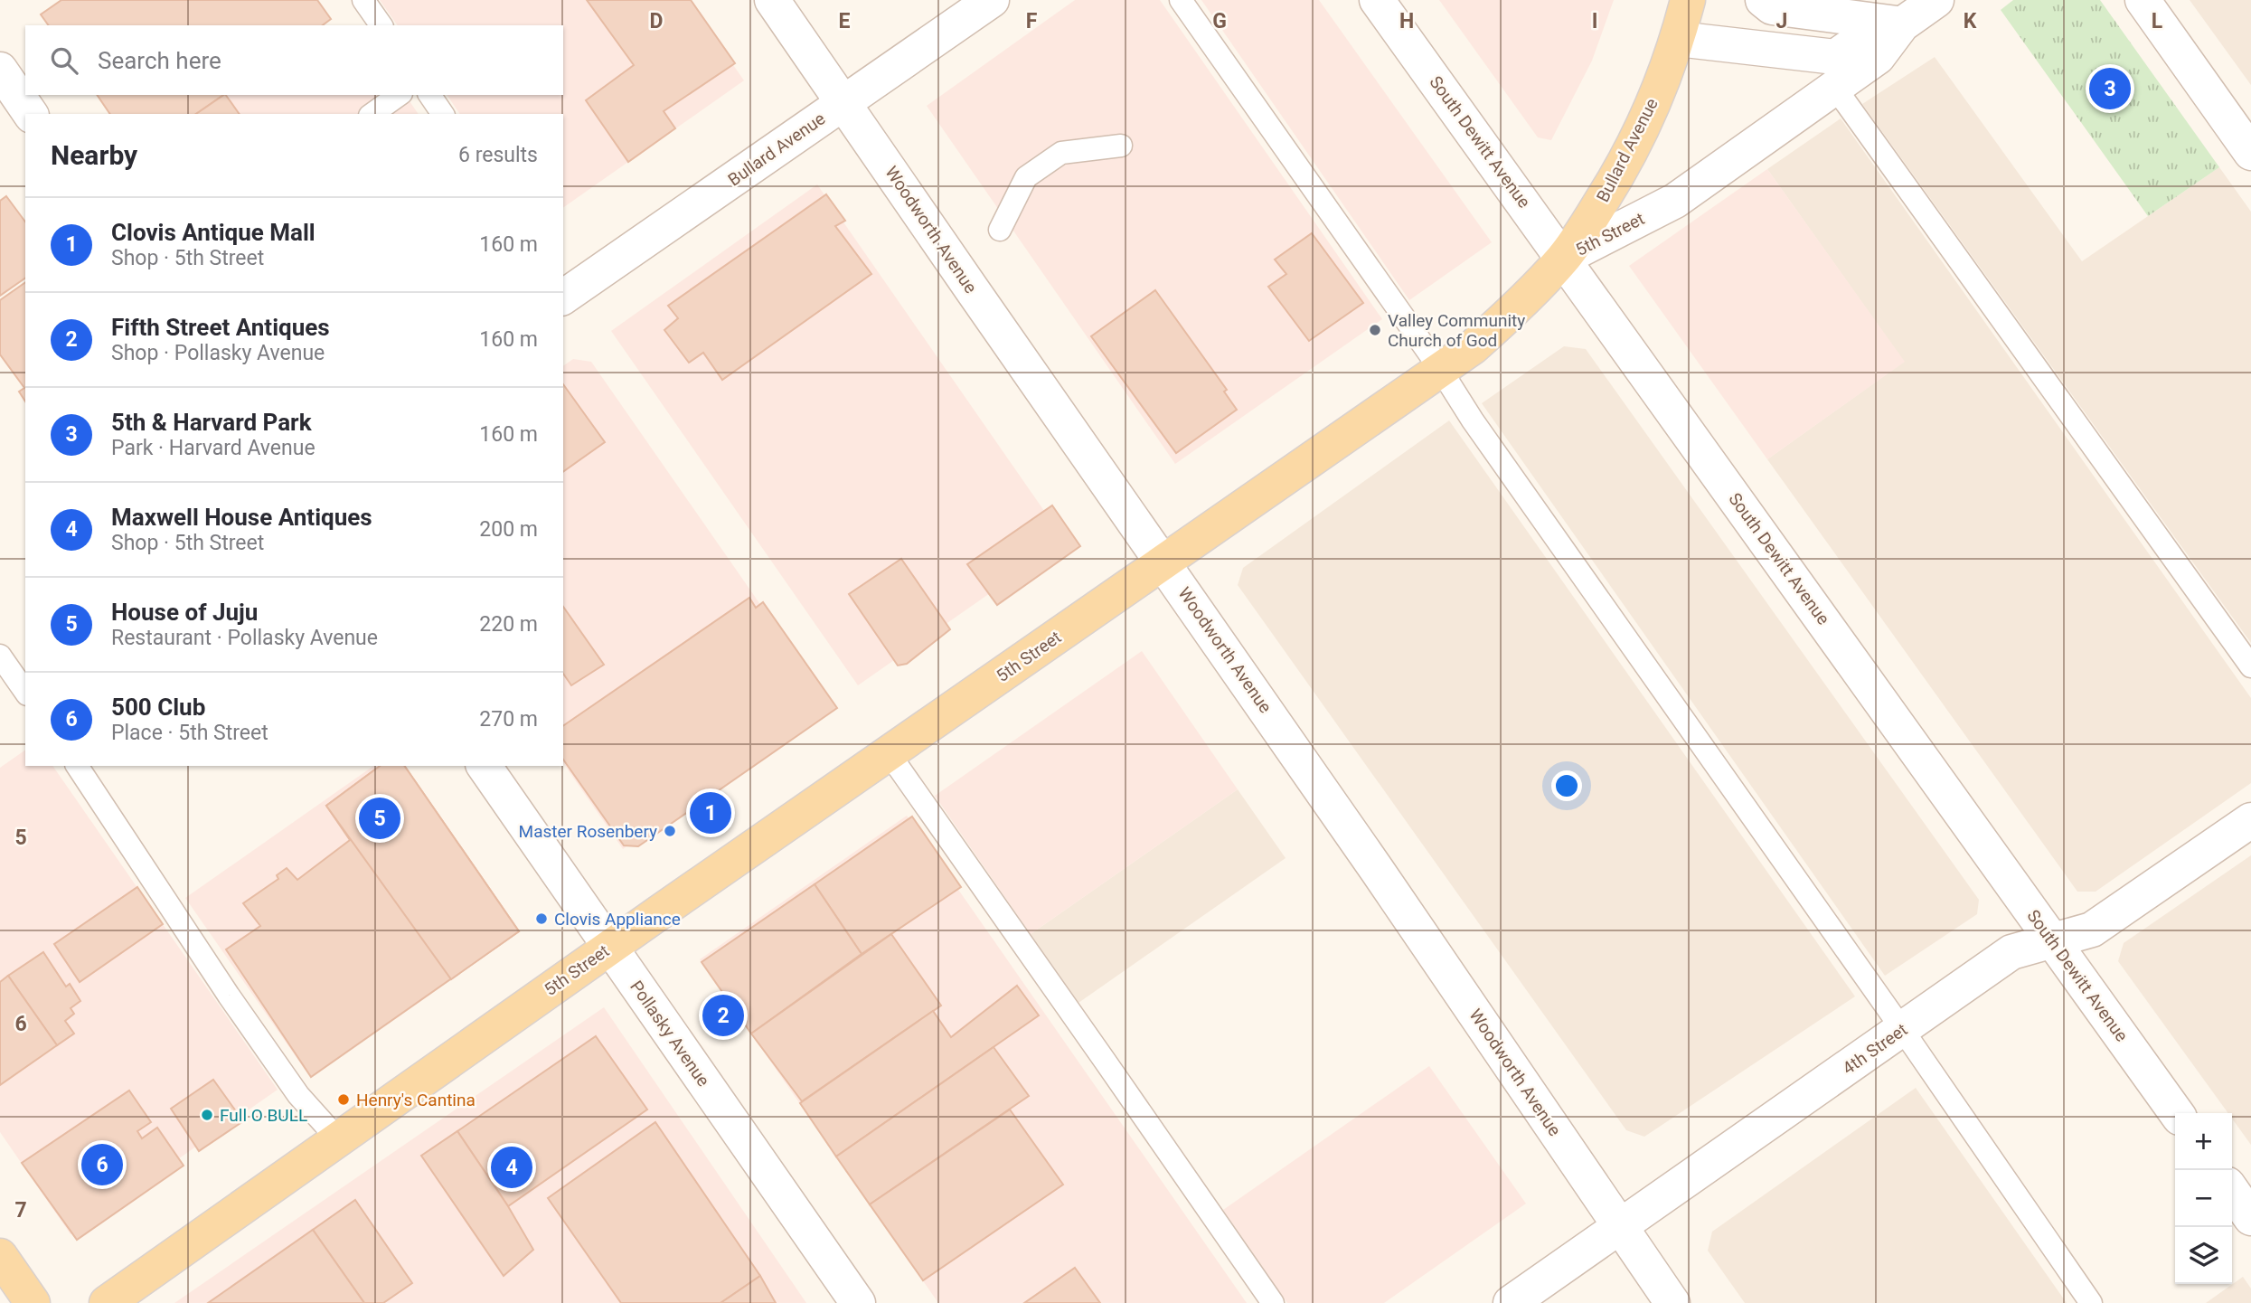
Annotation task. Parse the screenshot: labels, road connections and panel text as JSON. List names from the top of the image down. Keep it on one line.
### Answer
{"streets":{"main road":["Bullard Avenue","5th Street"],"street":["South Dewitt Avenue","Woodworth Avenue","Pollasky Avenue","4th Street"]},"crossings":[["South Dewitt Avenue","Bullard Avenue"],["South Dewitt Avenue","5th Street"],["South Dewitt Avenue","4th Street"],["Bullard Avenue","Woodworth Avenue"],["Bullard Avenue","5th Street"],["Woodworth Avenue","5th Street"],["Woodworth Avenue","4th Street"],["5th Street","Pollasky Avenue"]],"places":["Valley Community Church of God","Master Rosenbery","Clovis Appliance","Henry's Cantina","Full O BULL"],"page":{"search":"Search here","pins":["3","1","5","2","6","4"],"heading":["Nearby","6 results"],"list":[{"mark":"1","name":"Clovis Antique Mall","note":"Shop · 5th Street","value":"160 m"},{"mark":"2","name":"Fifth Street Antiques","note":"Shop · Pollasky Avenue","value":"160 m"},{"mark":"3","name":"5th & Harvard Park","note":"Park · Harvard Avenue","value":"160 m"},{"mark":"4","name":"Maxwell House Antiques","note":"Shop · 5th Street","value":"200 m"},{"mark":"5","name":"House of Juju","note":"Restaurant · Pollasky Avenue","value":"220 m"},{"mark":"6","name":"500 Club","note":"Place · 5th Street","value":"270 m"}],"map_buttons":["+","−"]},"grid":{"columns":["D","E","F","G","H","I","J","K","L"],"rows":["5","6","7"]}}
